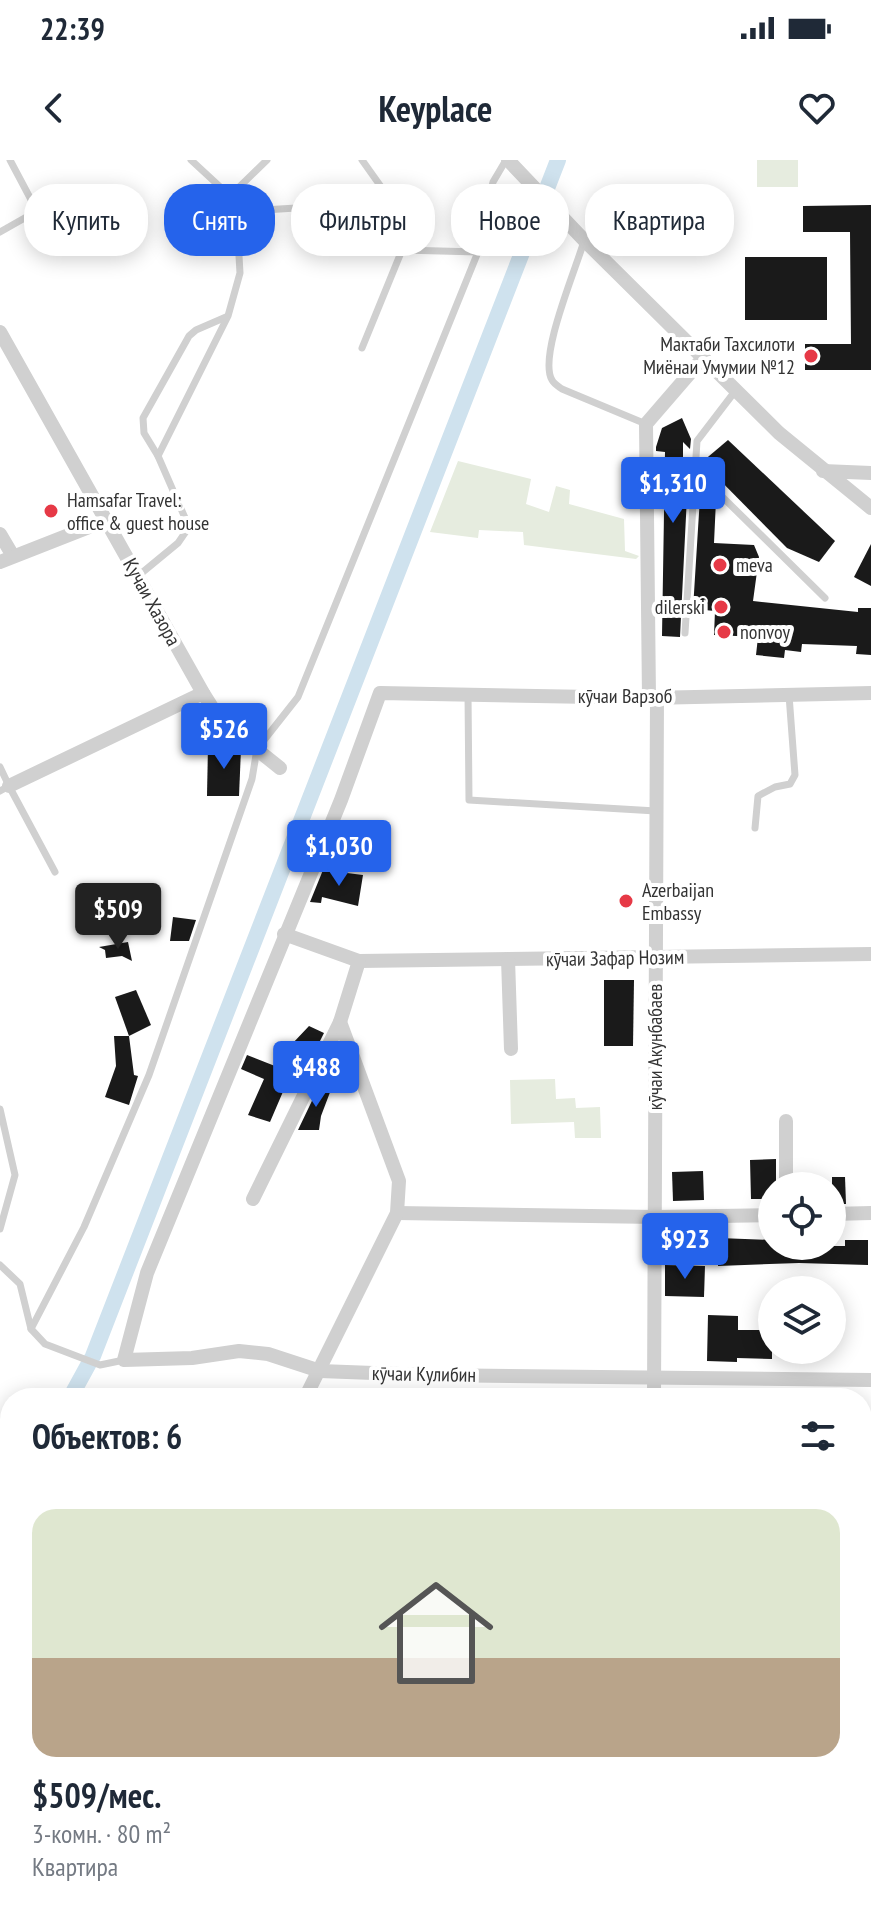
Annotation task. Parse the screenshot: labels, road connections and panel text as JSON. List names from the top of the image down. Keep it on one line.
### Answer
{"streets":{"street":["Кучаи Хазора","кӯчаи Варзоб","кӯчаи Зафар Нозим","кӯчаи Акунбабаев","кӯчаи Кулибин"]},"crossings":[["кӯчаи Варзоб","кӯчаи Акунбабаев"],["кӯчаи Зафар Нозим","кӯчаи Акунбабаев"],["кӯчаи Акунбабаев","кӯчаи Кулибин"]],"places":["Мактаби Тахсилоти Миёнаи Умумии №12","Hamsafar Travel: office & guest house","meva","dilerski","nonvoy","Azerbaijan Embassy"],"page":{"status":"22:39","header":"Keyplace","chip":["Купить","Снять","Фильтры","Новое","Квартира"],"price":["$1,310","$526","$1,030","$509","$488","$923"],"heading":"Объектов: 6","list":[{"name":"$509/мес.","note":"3-комн. · 80 m² · Квартира"}]}}
